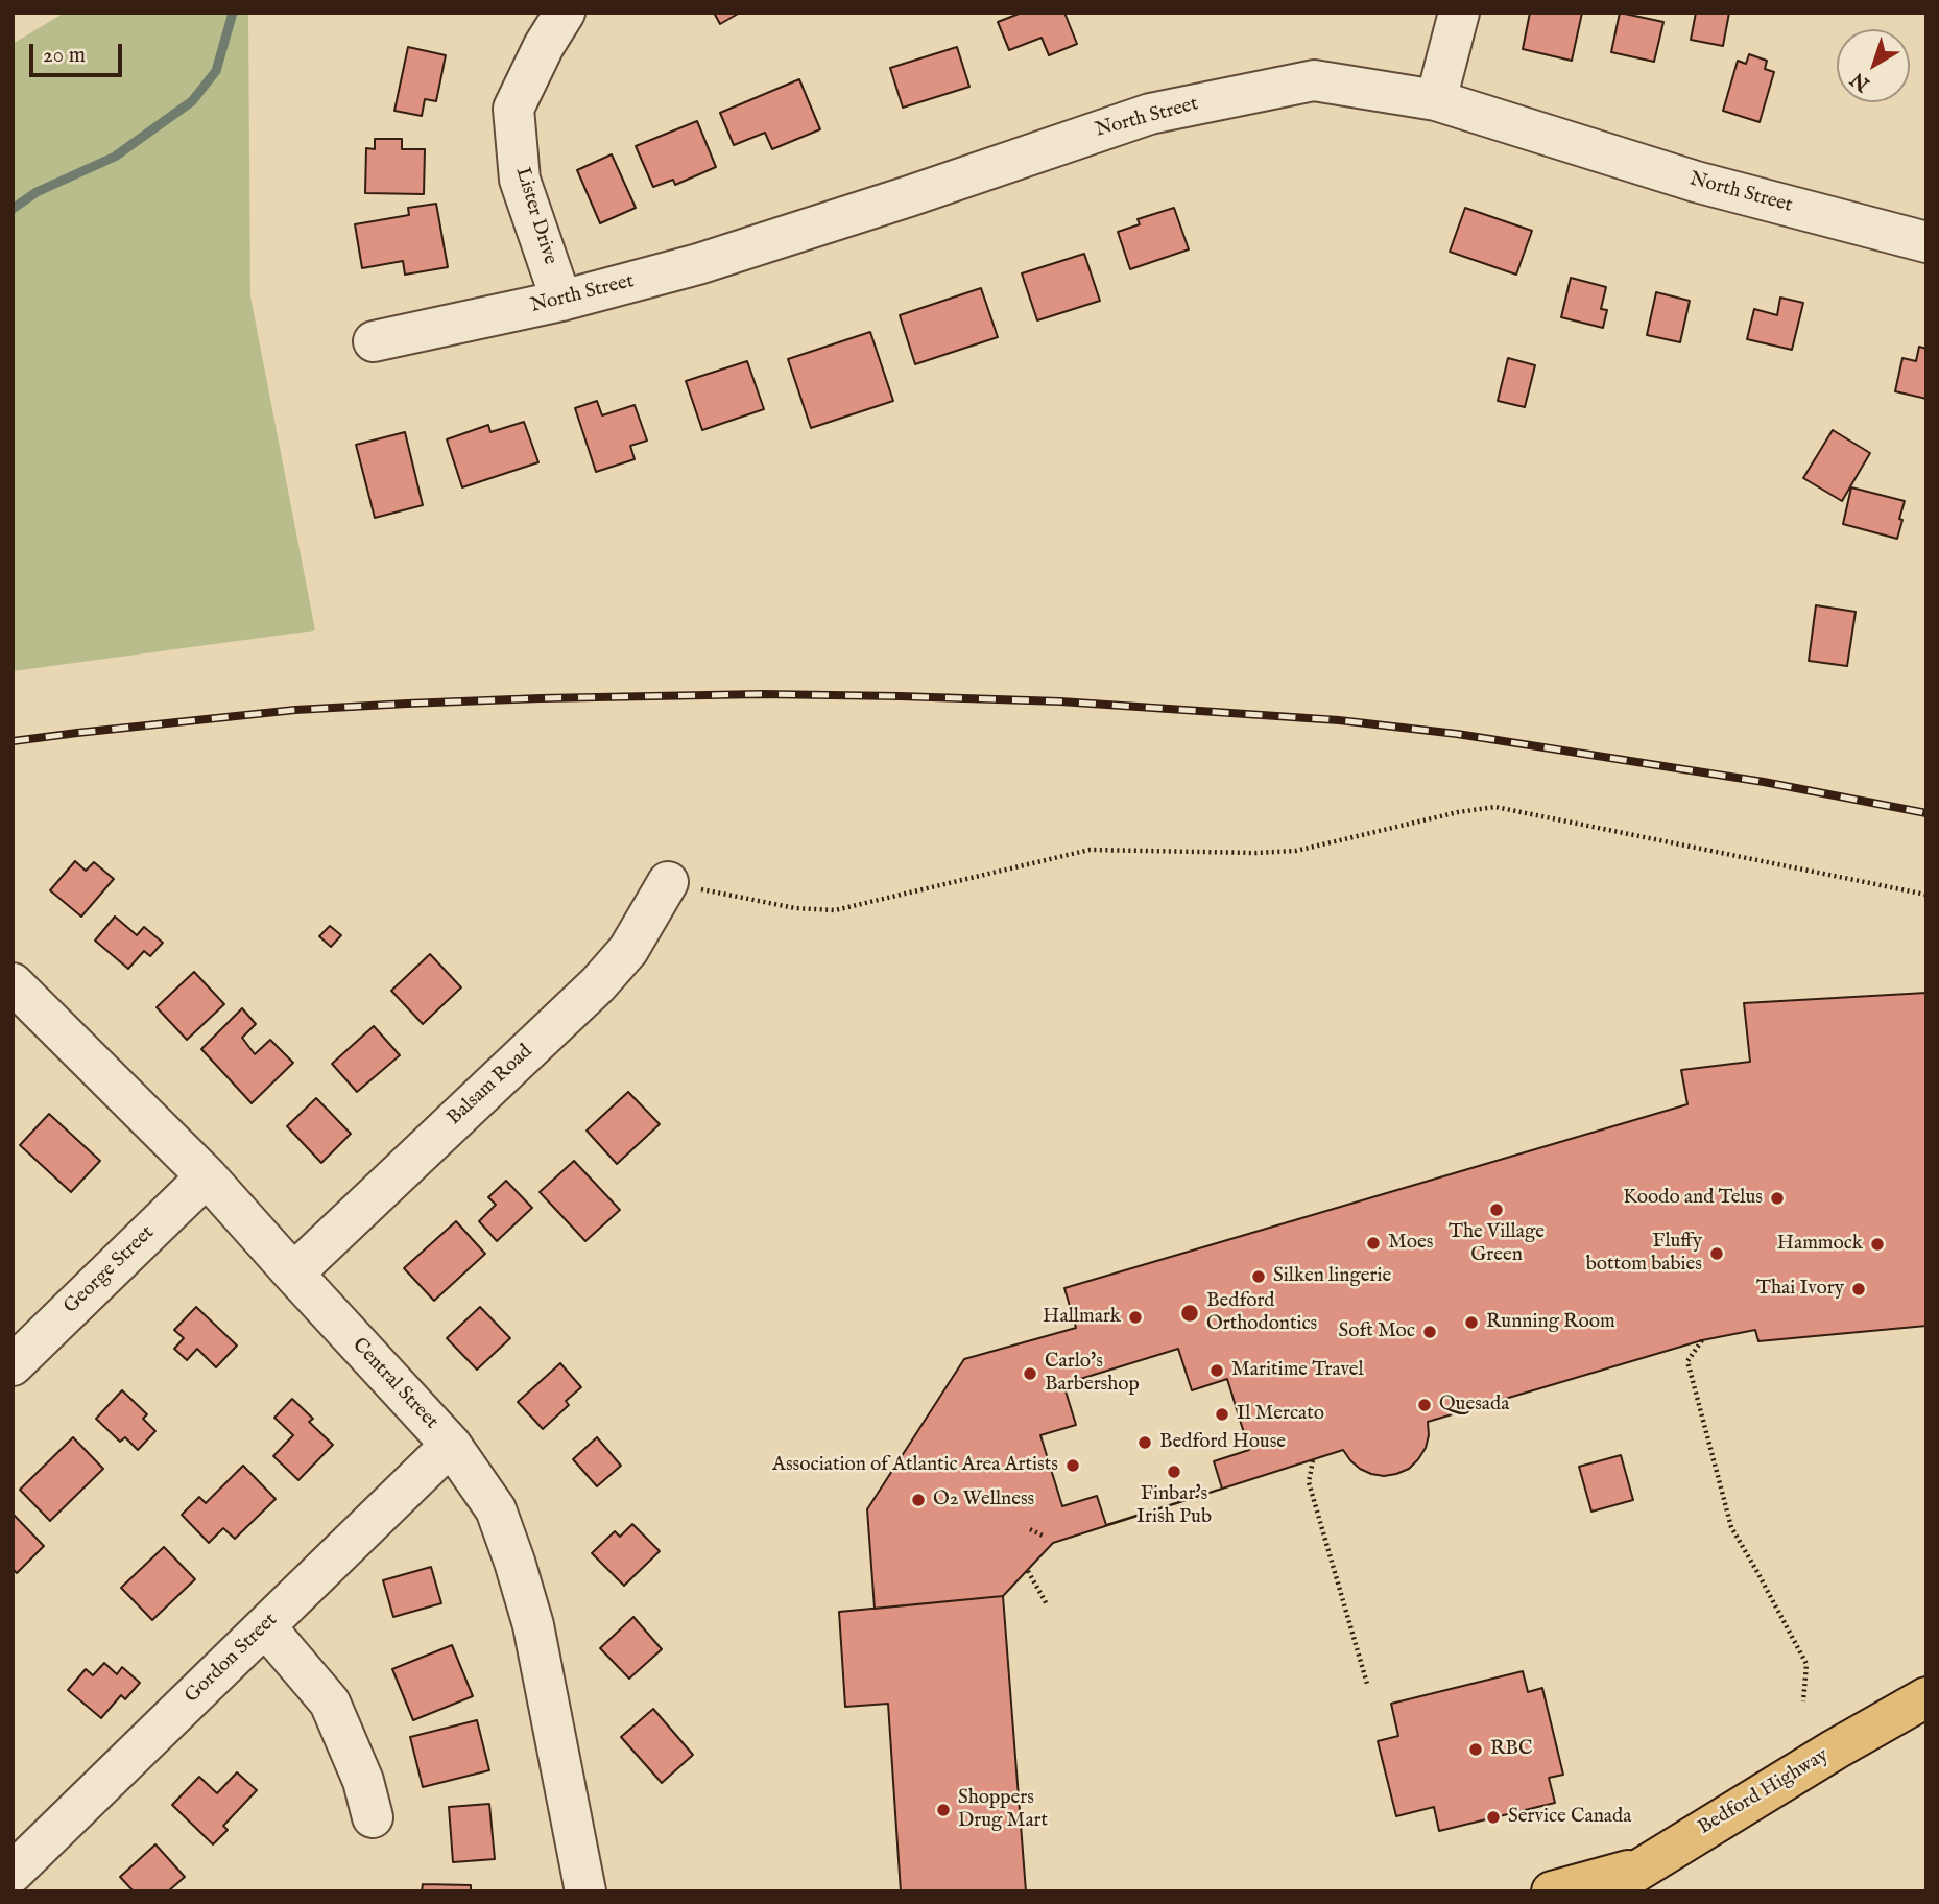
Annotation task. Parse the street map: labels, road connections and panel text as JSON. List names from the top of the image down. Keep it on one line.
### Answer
{"streets":{"main road":["Bedford Highway"],"street":["North Street","Lister Drive","Balsam Road","George Street","Central Street","Gordon Street"]},"crossings":[["North Street","Lister Drive"],["Balsam Road","Central Street"],["George Street","Central Street"],["Central Street","Gordon Street"]],"places":["Koodo and Telus","The Village Green","Moes","Hammock","Fluffy bottom babies","Silken lingerie","Thai Ivory","Bedford Orthodontics","Hallmark","Running Room","Soft Moc","Maritime Travel","Carlo's Barbershop","Quesada","Il Mercato","Bedford House","Association of Atlantic Area Artists","Finbar's Irish Pub","O2 Wellness","RBC","Shoppers Drug Mart","Service Canada"],"scale_bar":"20 m","north":"bottom left"}
